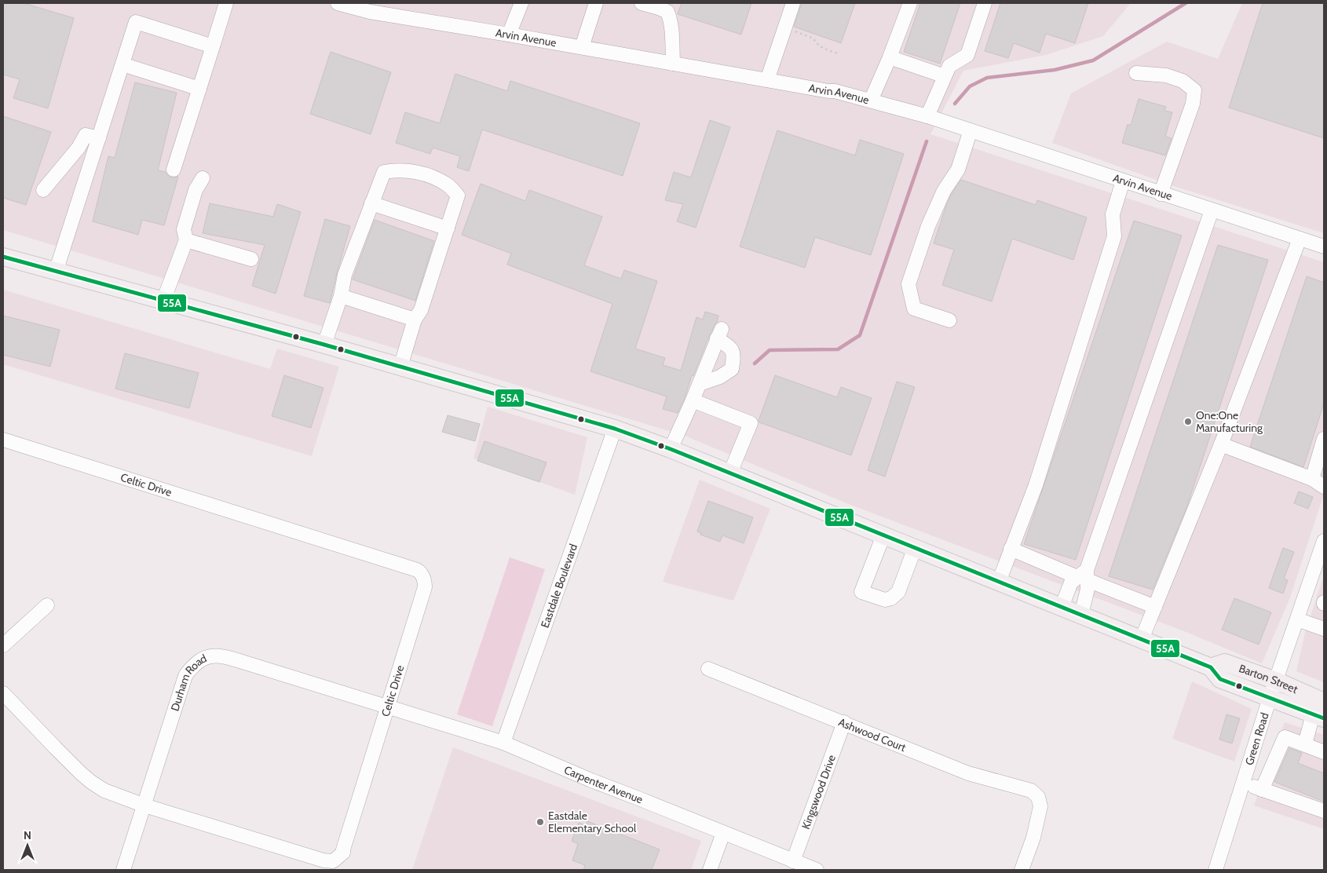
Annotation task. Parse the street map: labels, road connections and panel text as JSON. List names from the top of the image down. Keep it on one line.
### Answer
{"streets":{"main road":["Barton Street"],"street":["Arvin Avenue","Celtic Drive","Eastdale Boulevard","Durham Road","Ashwood Court","Green Road","Carpenter Avenue","Kingswood Drive"]},"crossings":[["Celtic Drive","Durham Road"],["Celtic Drive","Carpenter Avenue"],["Eastdale Boulevard","Barton Street"],["Eastdale Boulevard","Carpenter Avenue"],["Barton Street","Green Road"],["Durham Road","Carpenter Avenue"],["Ashwood Court","Kingswood Drive"],["Carpenter Avenue","Kingswood Drive"]],"places":["One:One Manufacturing","Eastdale Elementary School"],"lines":["transit line 55A"],"north":"top"}
